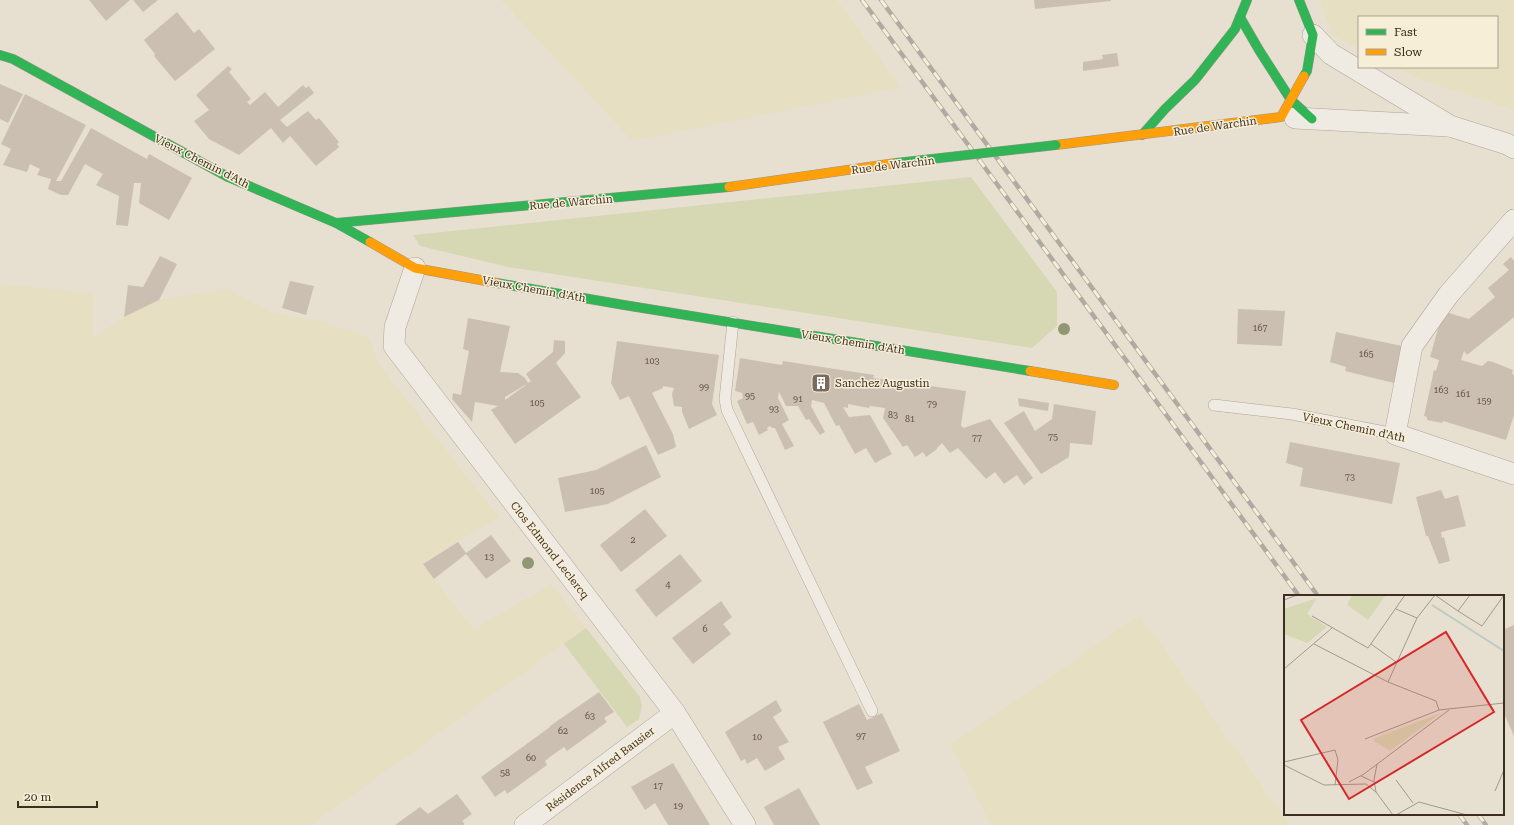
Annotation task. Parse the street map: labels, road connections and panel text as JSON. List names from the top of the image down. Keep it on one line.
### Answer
{"streets":{"street":["Rue de Warchin","Vieux Chemin d'Ath","Clos Edmond Leclercq","Résidence Alfred Bausier"]},"crossings":[["Rue de Warchin","Vieux Chemin d'Ath"],["Vieux Chemin d'Ath","Clos Edmond Leclercq"],["Clos Edmond Leclercq","Résidence Alfred Bausier"]],"places":{"building":["Sanchez Augustin"]},"house_numbers":["167","165","103","99","163","161","95","91","159","105","79","93","83","81","75","77","73","105","2","13","4","6","63","62","97","10","60","58","17","19"],"legend":["Fast","Slow"],"scale_bar":"20 m"}
